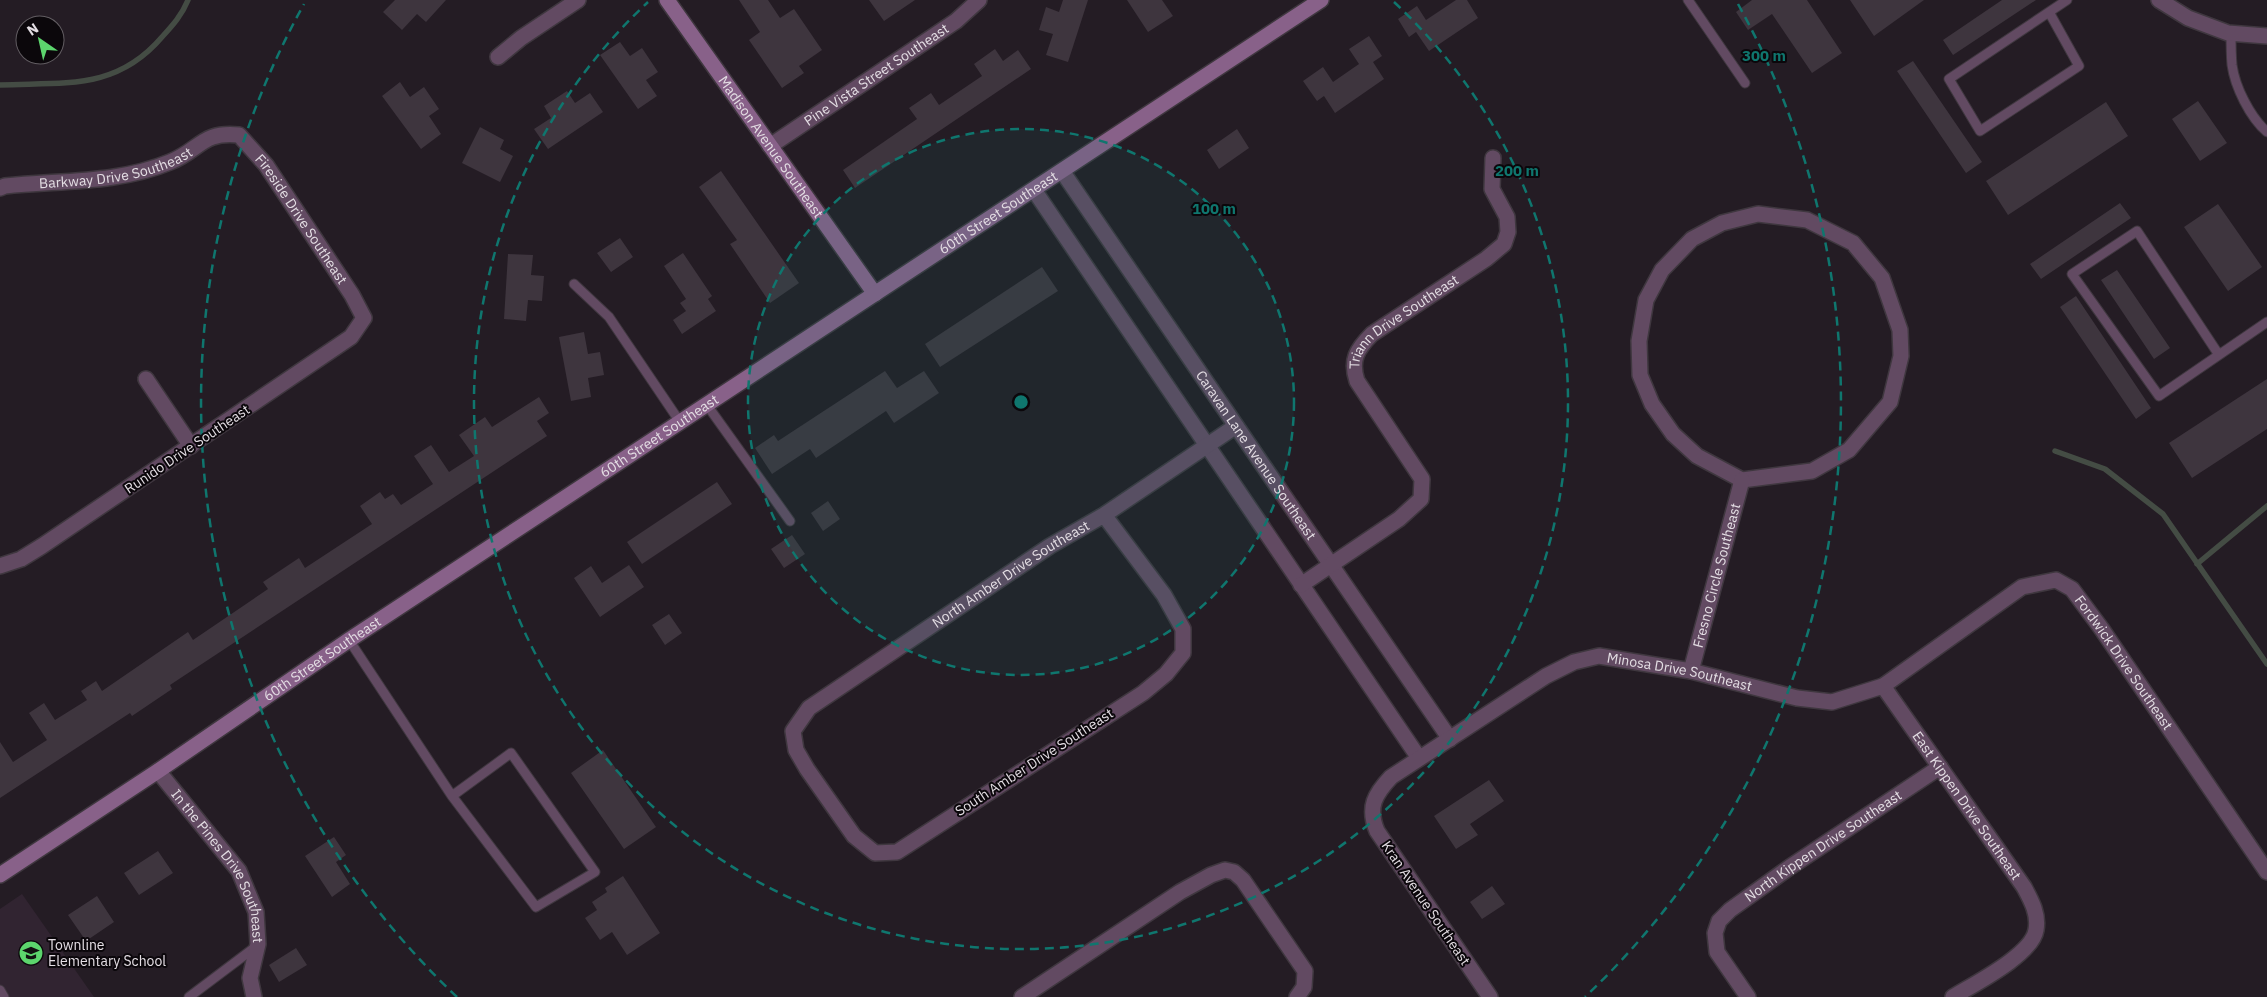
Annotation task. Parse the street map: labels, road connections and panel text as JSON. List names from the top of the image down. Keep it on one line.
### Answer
{"streets":{"main road":["Madison Avenue Southeast","60th Street Southeast"],"street":["Pine Vista Street Southeast","Barkway Drive Southeast","Fireside Drive Southeast","Triann Drive Southeast","Runido Drive Southeast","Caravan Lane Avenue Southeast","North Amber Drive Southeast","Fresno Circle Southeast","Fordwick Drive Southeast","Minosa Drive Southeast","South Amber Drive Southeast","East Kippen Drive Southeast","North Kippen Drive Southeast","In the Pines Drive Southeast","Kran Avenue Southeast"]},"crossings":[["Pine Vista Street Southeast","Madison Avenue Southeast"],["Madison Avenue Southeast","60th Street Southeast"],["Barkway Drive Southeast","Fireside Drive Southeast"],["60th Street Southeast","Caravan Lane Avenue Southeast"],["60th Street Southeast","In the Pines Drive Southeast"],["Fireside Drive Southeast","Runido Drive Southeast"],["Triann Drive Southeast","Caravan Lane Avenue Southeast"],["Caravan Lane Avenue Southeast","North Amber Drive Southeast"],["Caravan Lane Avenue Southeast","Minosa Drive Southeast"],["North Amber Drive Southeast","South Amber Drive Southeast"],["Fresno Circle Southeast","Minosa Drive Southeast"],["Fordwick Drive Southeast","Minosa Drive Southeast"],["Fordwick Drive Southeast","East Kippen Drive Southeast"],["Minosa Drive Southeast","East Kippen Drive Southeast"],["Minosa Drive Southeast","Kran Avenue Southeast"],["East Kippen Drive Southeast","North Kippen Drive Southeast"]],"places":{"school or university":["Townline Elementary School"]},"north":"top left","rings":["300 m","200 m","100 m"]}
